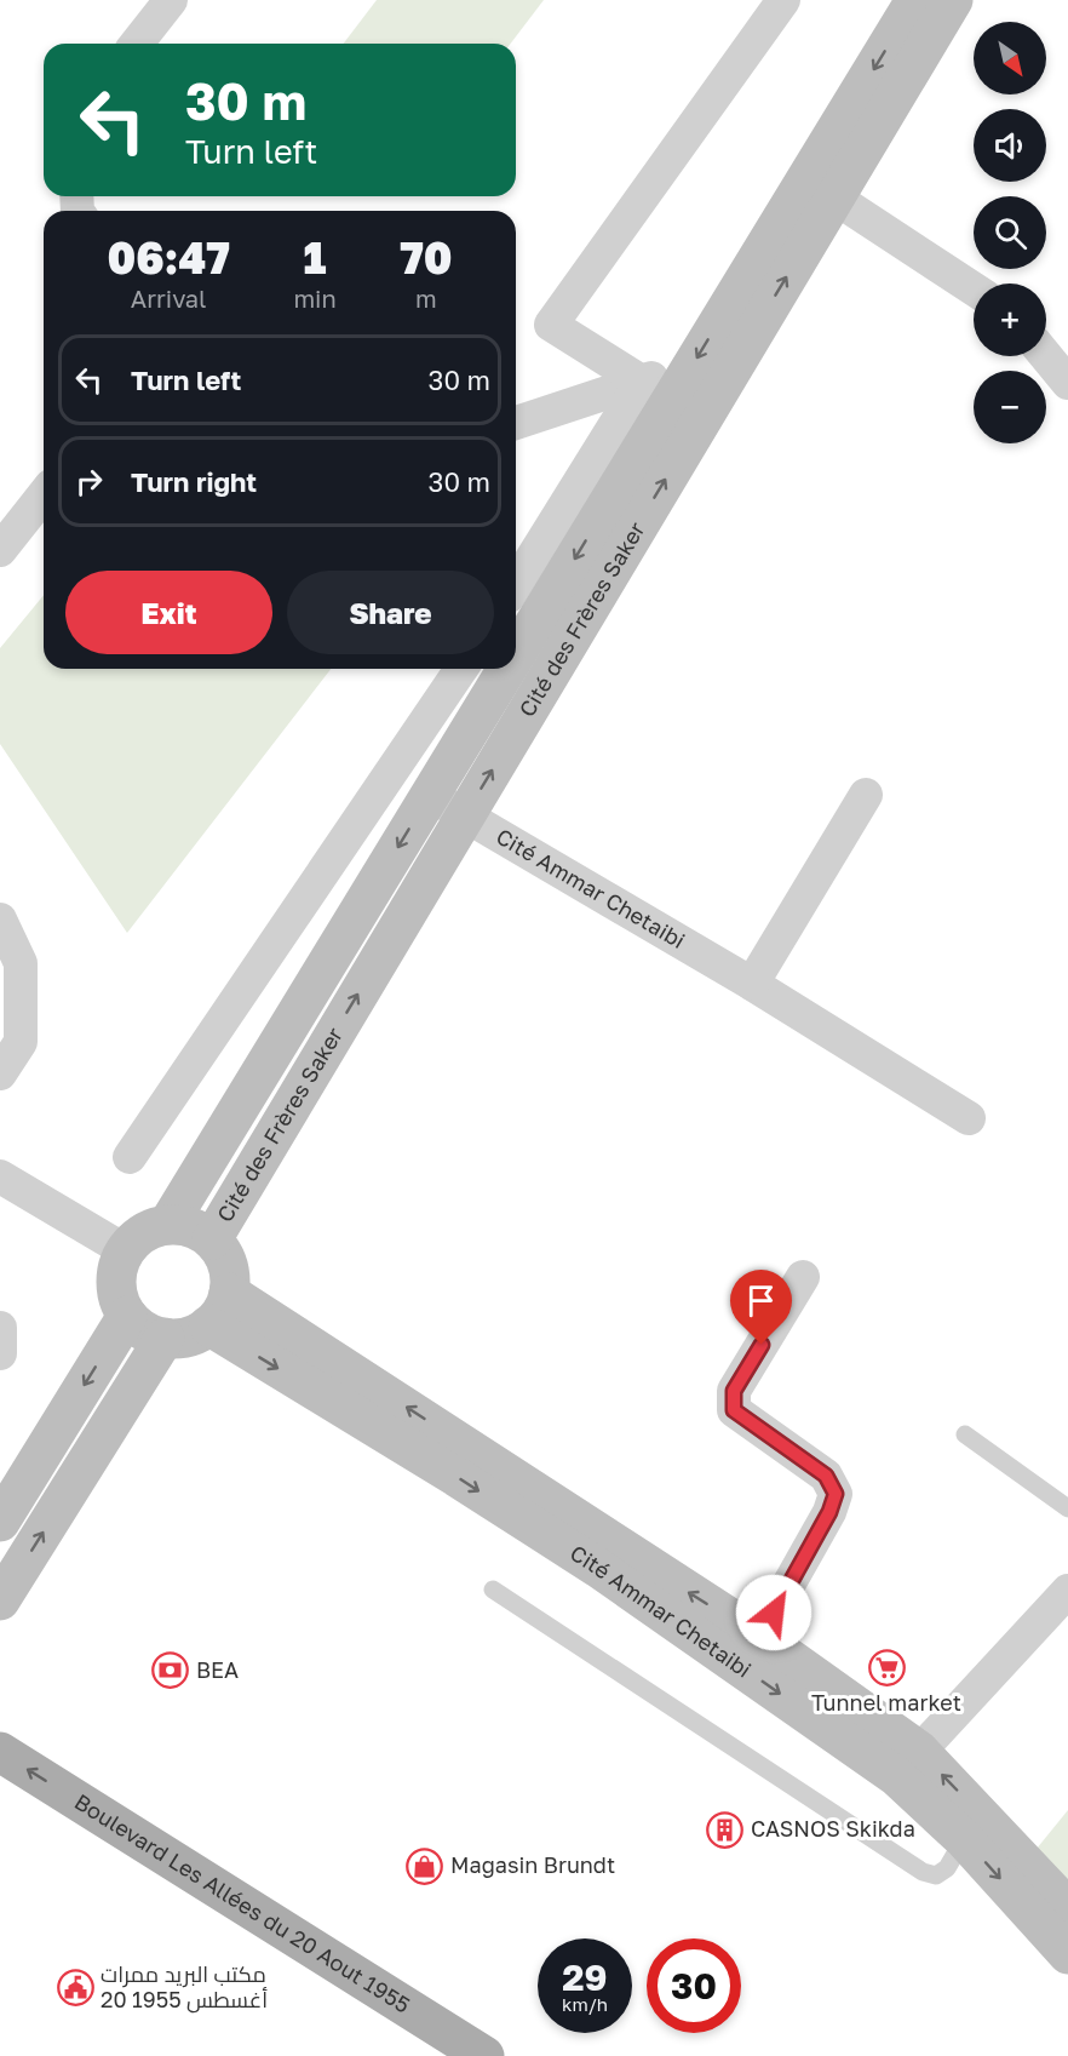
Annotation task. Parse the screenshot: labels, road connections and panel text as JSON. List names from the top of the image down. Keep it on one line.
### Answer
{"streets":{"main road":["Cité des Frères Saker","Cité Ammar Chetaibi","Boulevard Les Allées du 20 Aout 1955"]},"crossings":[["Cité des Frères Saker","Cité Ammar Chetaibi"]],"places":{"supermarket":["Tunnel market"],"bank":["BEA"],"building":["CASNOS Skikda"],"shop":["Magasin Brundt"],"public building":["مكتب البريد ممرات 20 أغسطس 1955"]},"north":"bottom right","page":{"map_buttons":["+","−"],"turn":["30 m","Turn left"],"eta":["06:47","Arrival","1","min","70","m"],"list":[{"name":"Turn left","value":"30 m"},{"name":"Turn right","value":"30 m"}],"buttons":["Exit","Share"],"speed":"29 km/h","limit":"30"}}
